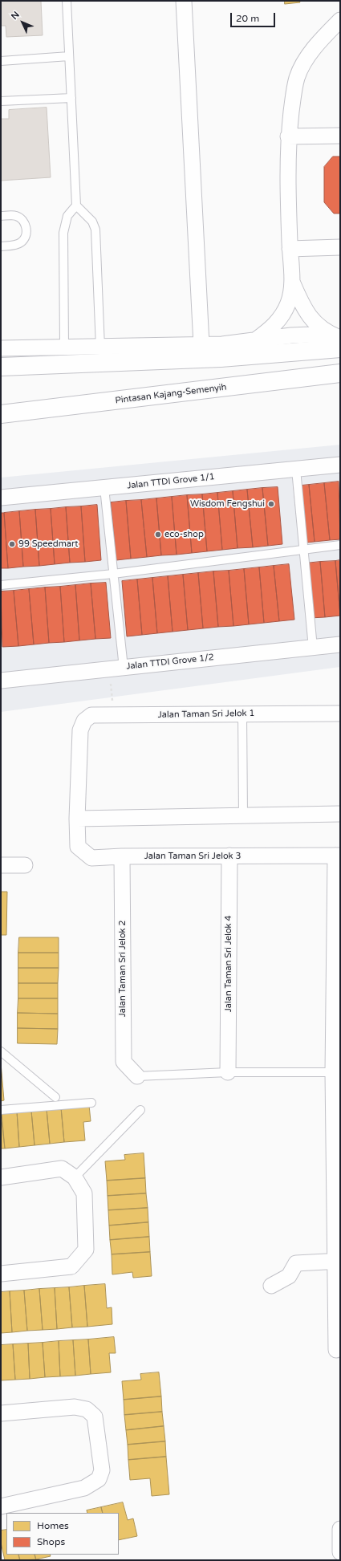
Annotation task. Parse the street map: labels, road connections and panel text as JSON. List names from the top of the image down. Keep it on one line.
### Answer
{"streets":{"highway":["Pintasan Kajang-Semenyih"],"street":["Jalan TTDI Grove 1/1","Jalan TTDI Grove 1/2","Jalan Taman Sri Jelok 1","Jalan Taman Sri Jelok 3","Jalan Taman Sri Jelok 4","Jalan Taman Sri Jelok 2"]},"crossings":[["Jalan Taman Sri Jelok 1","Jalan Taman Sri Jelok 3"],["Jalan Taman Sri Jelok 3","Jalan Taman Sri Jelok 4"],["Jalan Taman Sri Jelok 3","Jalan Taman Sri Jelok 2"]],"places":["Wisdom Fengshui","eco-shop","99 Speedmart"],"legend":["Homes","Shops"],"scale_bar":"20 m","north":"top left"}
